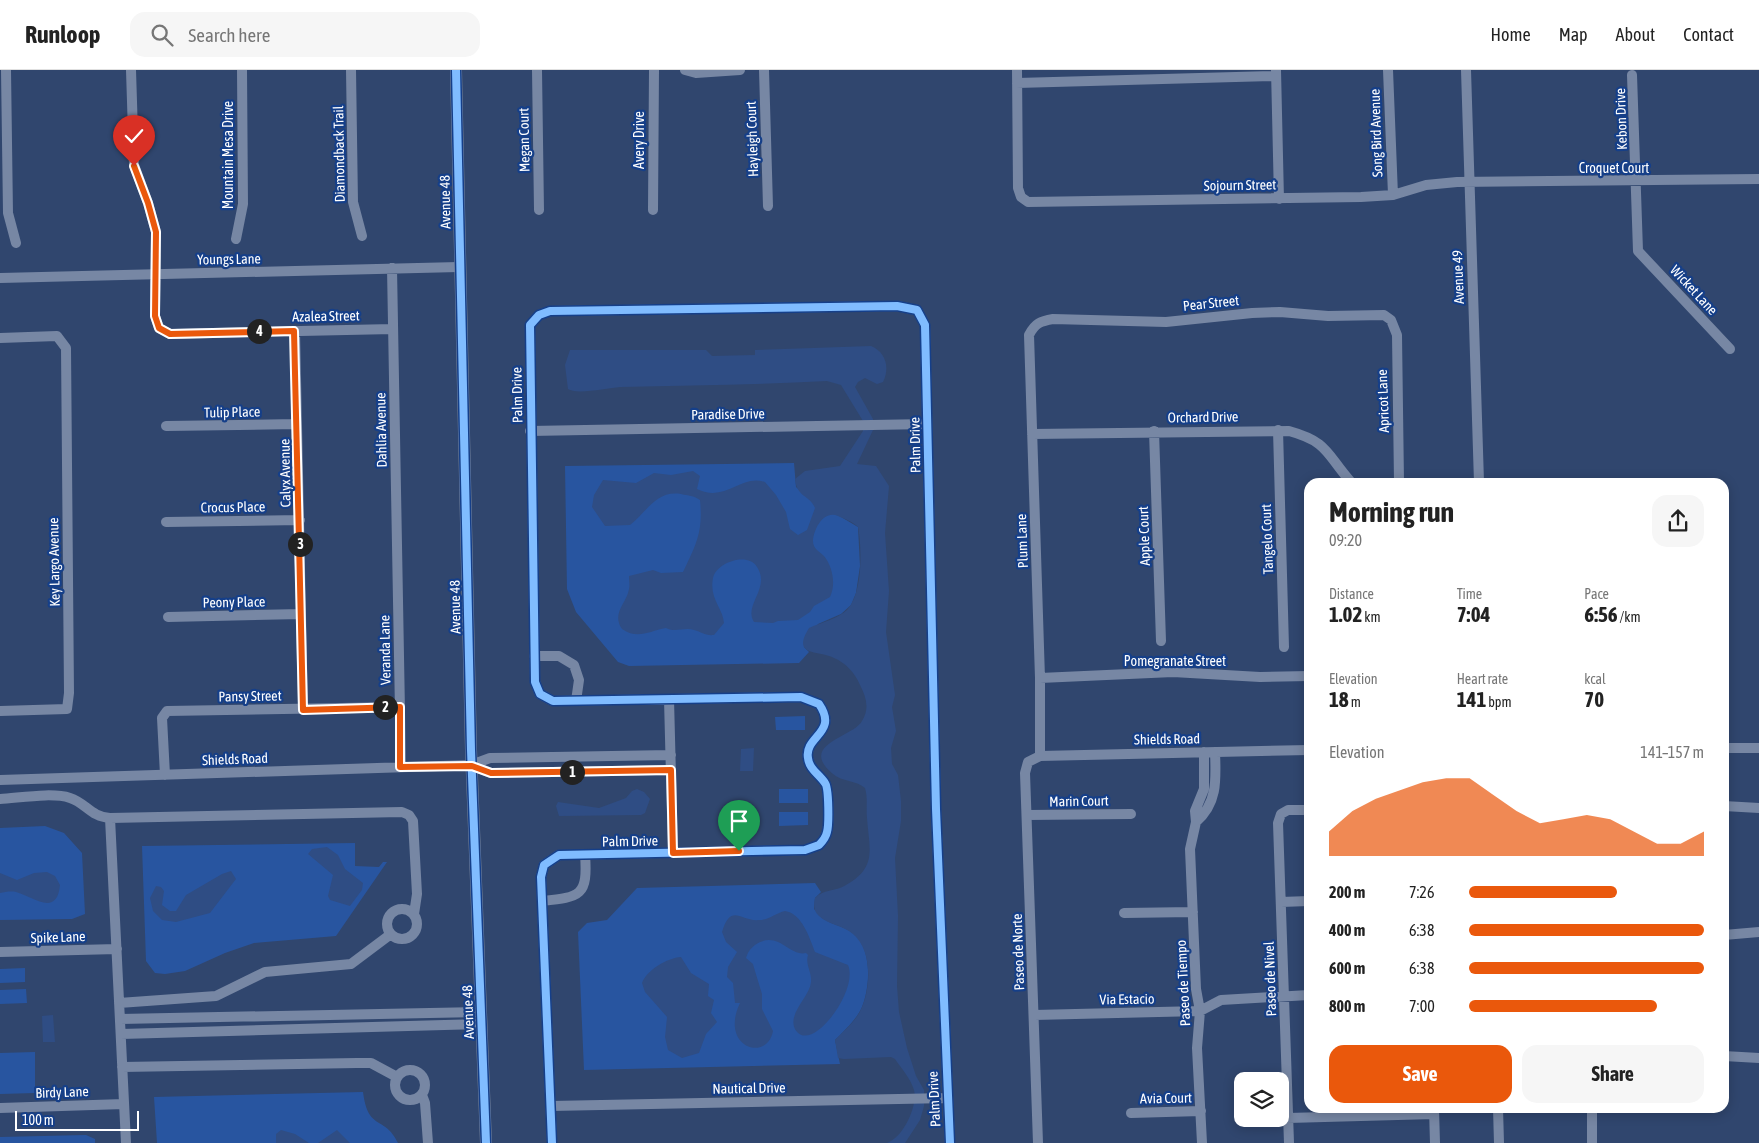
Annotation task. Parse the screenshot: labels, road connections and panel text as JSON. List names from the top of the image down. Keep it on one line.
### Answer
{"streets":{"main road":["Avenue 48"],"street":["Kebon Drive","Song Bird Avenue","Hayleigh Court","Megan Court","Avery Drive","Diamondback Trail","Mountain Mesa Drive","Croquet Court","Sojourn Street","Youngs Lane","Avenue 49","Wicket Lane","Pear Street","Azalea Street","Palm Drive","Apricot Lane","Tulip Place","Paradise Drive","Orchard Drive","Dahlia Avenue","Calyx Avenue","Crocus Place","Apple Court","Tangelo Court","Plum Lane","Key Largo Avenue","Peony Place","Veranda Lane","Pomegranate Street","Pansy Street","Shields Road","Marin Court","Spike Lane","Paseo de Norte","Paseo de Nivel","Paseo de Tiempo","Via Estacio","Nautical Drive","Birdy Lane","Avia Court"]},"crossings":[["Kebon Drive","Croquet Court"],["Kebon Drive","Wicket Lane"],["Song Bird Avenue","Sojourn Street"],["Croquet Court","Sojourn Street"],["Croquet Court","Avenue 49"],["Sojourn Street","Avenue 49"],["Avenue 48","Youngs Lane"],["Avenue 48","Shields Road"],["Youngs Lane","Azalea Street"],["Youngs Lane","Dahlia Avenue"],["Pear Street","Apricot Lane"],["Pear Street","Plum Lane"],["Azalea Street","Dahlia Avenue"],["Azalea Street","Calyx Avenue"],["Palm Drive","Paradise Drive"],["Palm Drive","Nautical Drive"],["Tulip Place","Calyx Avenue"],["Orchard Drive","Apple Court"],["Orchard Drive","Tangelo Court"],["Orchard Drive","Plum Lane"],["Dahlia Avenue","Veranda Lane"],["Calyx Avenue","Crocus Place"],["Calyx Avenue","Peony Place"],["Calyx Avenue","Pansy Street"],["Plum Lane","Pomegranate Street"],["Plum Lane","Shields Road"],["Veranda Lane","Pansy Street"],["Veranda Lane","Shields Road"],["Pansy Street","Shields Road"],["Shields Road","Paseo de Norte"],["Shields Road","Paseo de Tiempo"],["Marin Court","Paseo de Norte"],["Paseo de Norte","Via Estacio"],["Paseo de Nivel","Via Estacio"],["Paseo de Tiempo","Via Estacio"],["Paseo de Tiempo","Avia Court"]],"scale_bar":"100 m","page":{"header":"Runloop","search":"Search here","nav":["Home","Map","About","Contact"],"pins":["4","3","2","1"],"heading":["Morning run","09:20"],"stats":[["Distance","1.02 km"],["Time","7:04"],["Pace","6:56 /km"],["Elevation","18 m"],["Heart rate","141 bpm"],["kcal","70"]],"chart":["Elevation","141–157 m"],"list":[{"name":"200 m","note":"7:26"},{"name":"400 m","note":"6:38"},{"name":"600 m","note":"6:38"},{"name":"800 m","note":"7:00"}],"buttons":["Save","Share"],"scale":"100 m"}}
